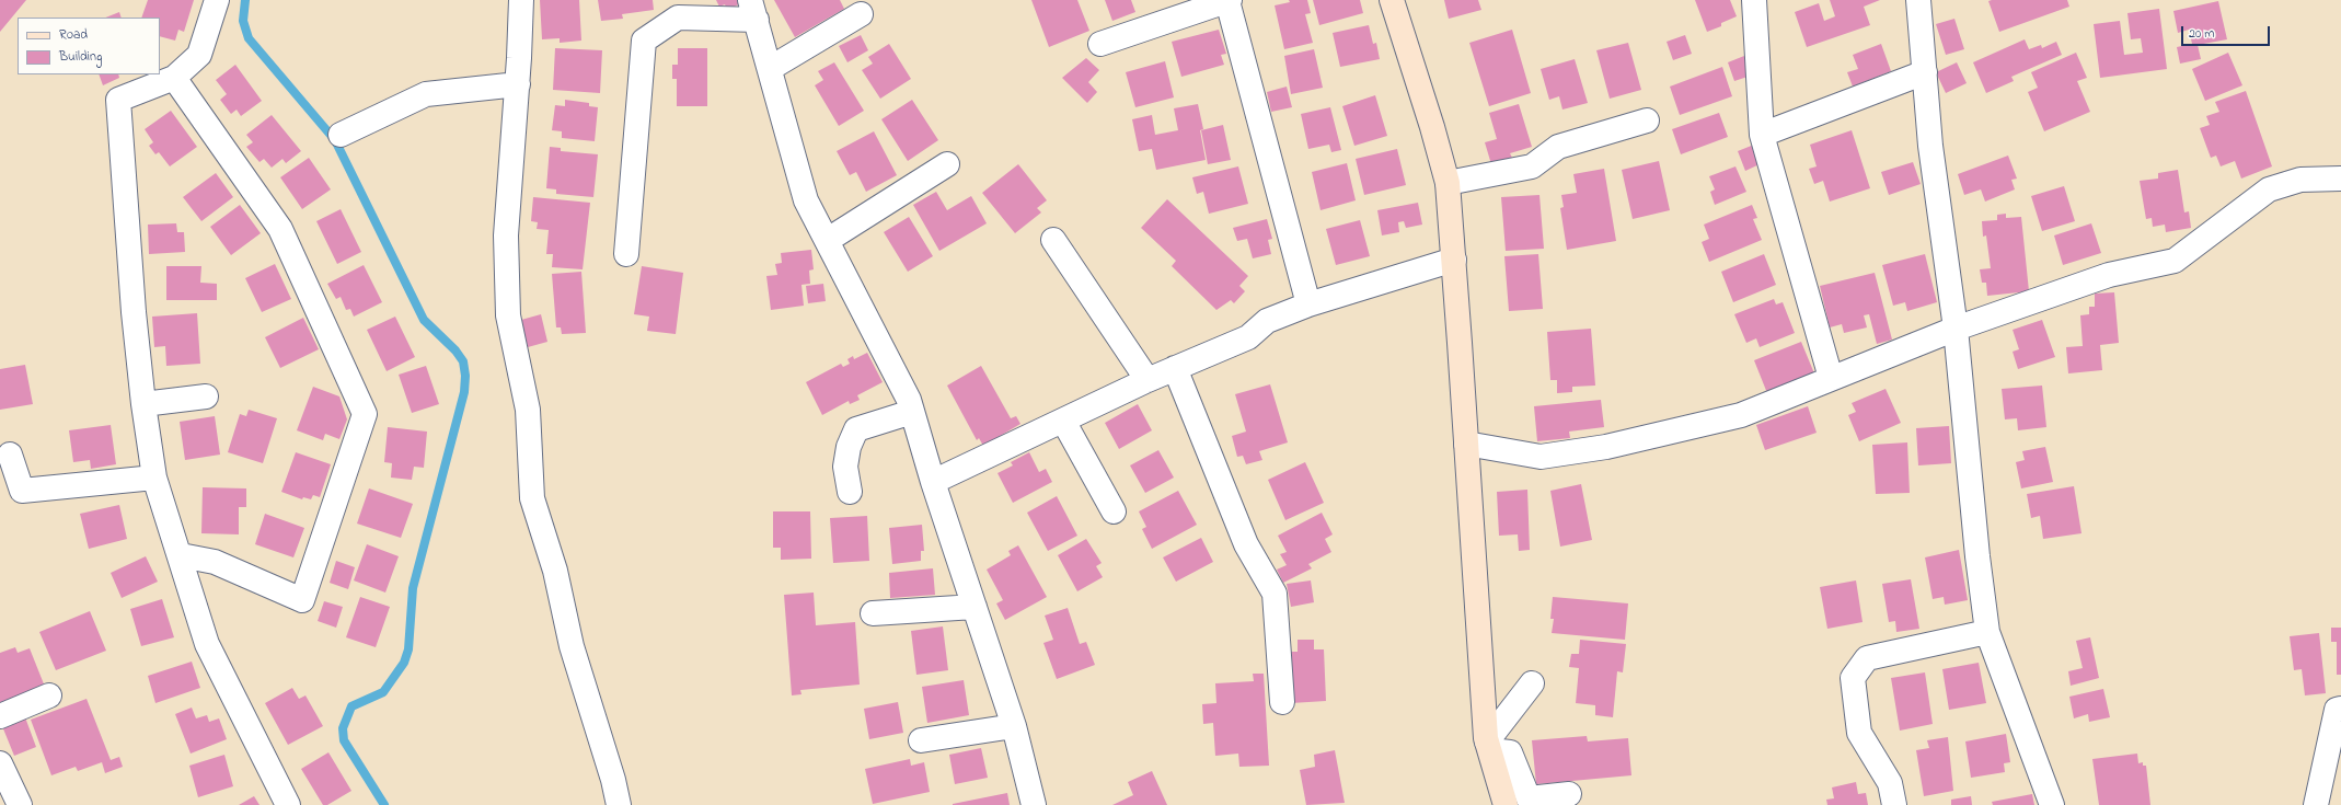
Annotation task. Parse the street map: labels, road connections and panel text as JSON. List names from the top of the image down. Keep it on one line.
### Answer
{"legend":["Road","Building"],"scale_bar":"20 m"}
